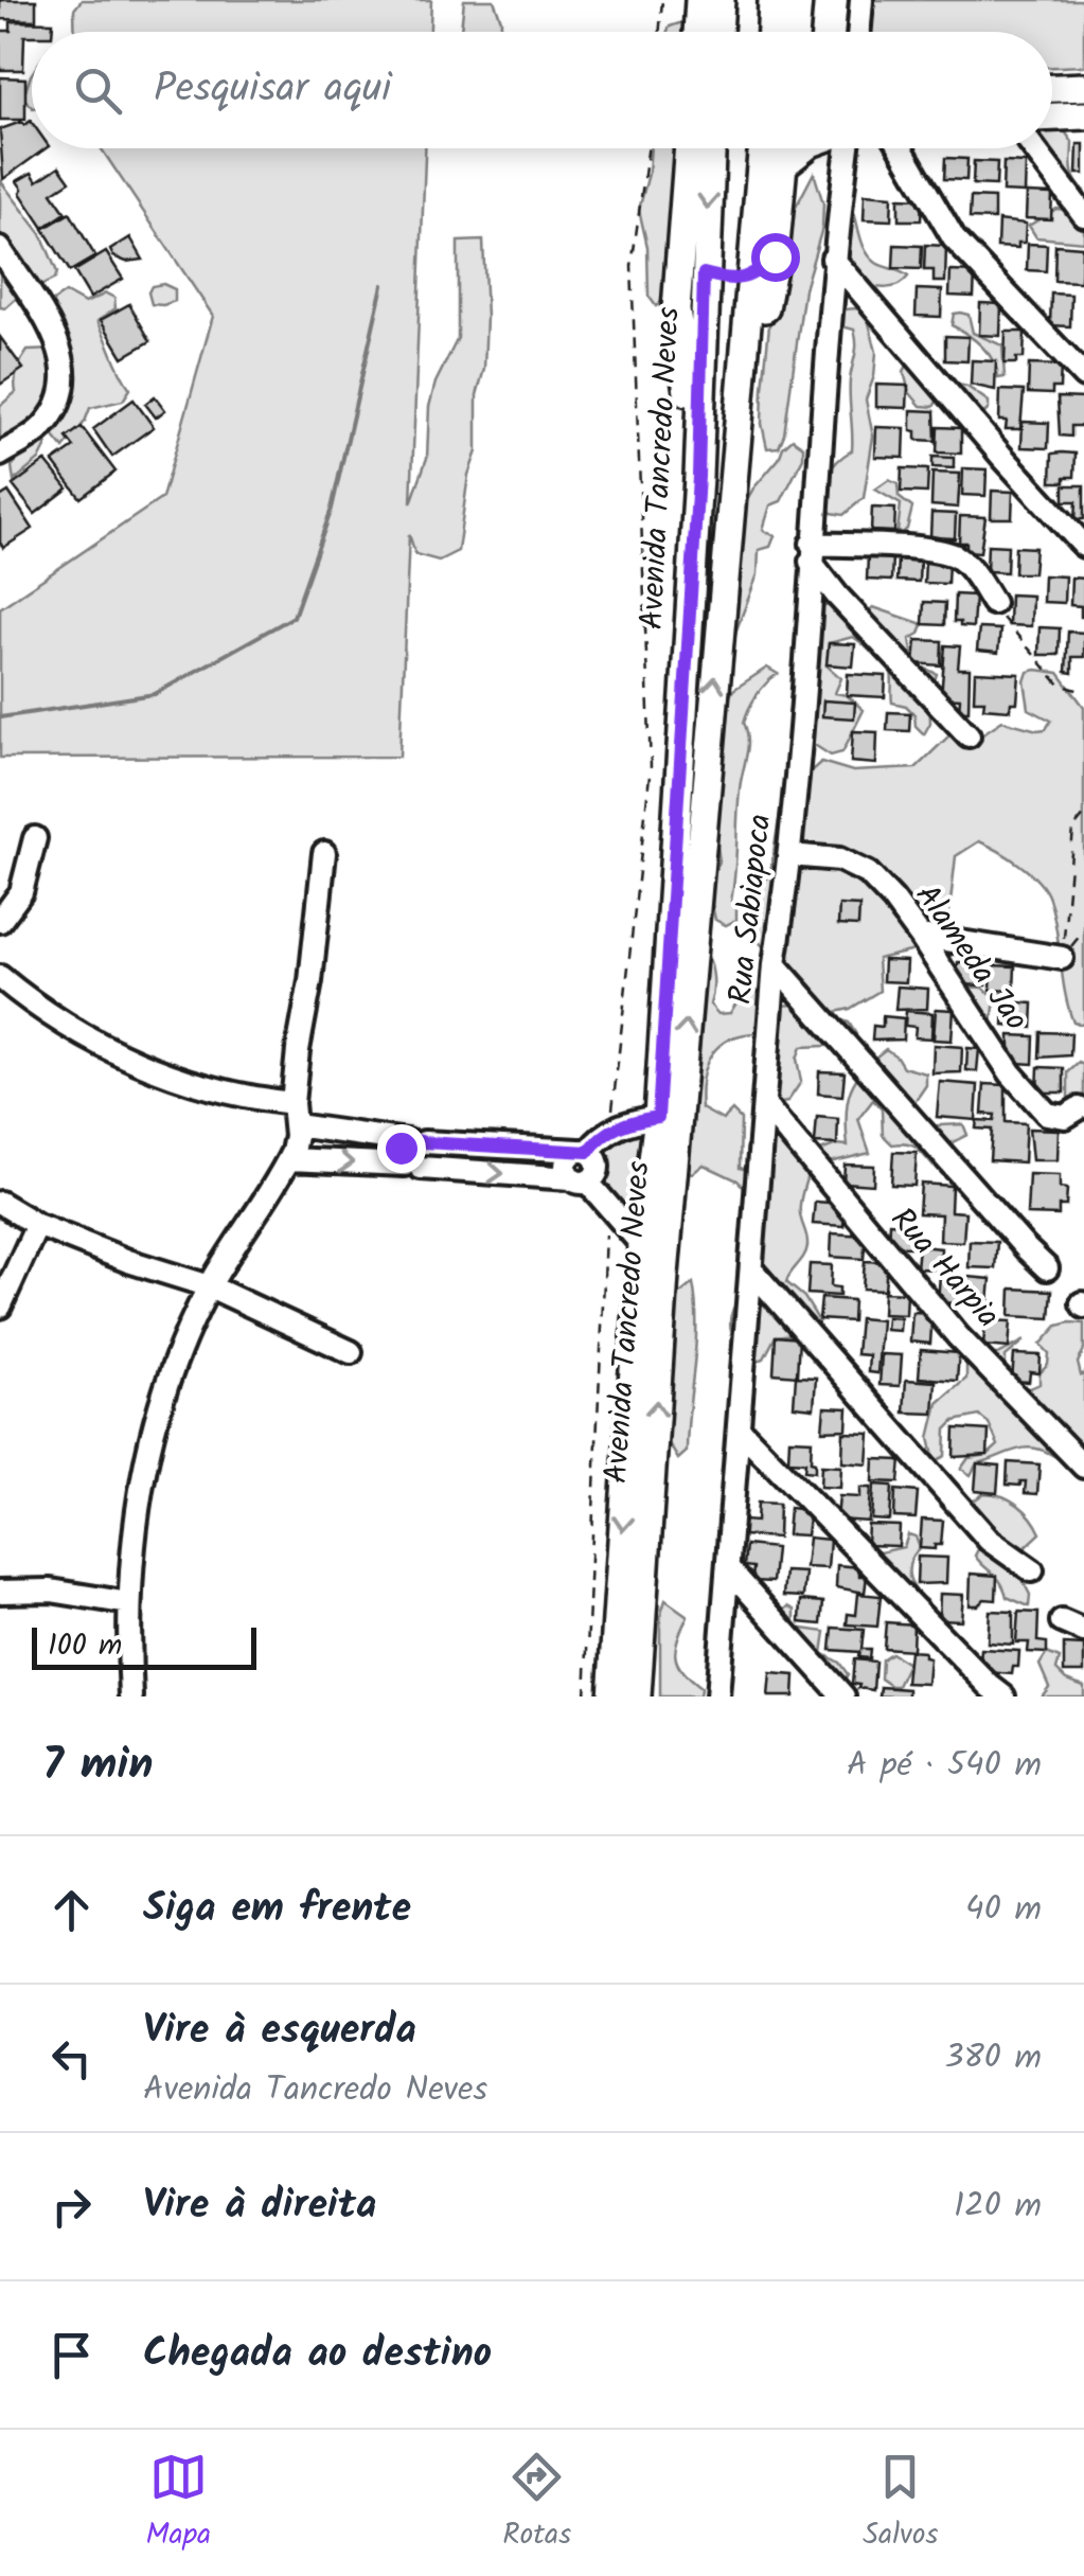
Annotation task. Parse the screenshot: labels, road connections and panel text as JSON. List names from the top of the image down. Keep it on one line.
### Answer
{"streets":{"main road":["Avenida Tancredo Neves"],"street":["Rua Sabiapoca","Alameda Jao","Rua Harpia"]},"crossings":[["Rua Sabiapoca","Alameda Jao"],["Rua Sabiapoca","Rua Harpia"]],"scale_bar":"100 m","page":{"search":"Pesquisar aqui","scale":"100 m","heading":["7 min","A pé · 540 m"],"list":[["Siga em frente","40 m"],["Vire à esquerda","Avenida Tancredo Neves","380 m"],["Vire à direita","120 m"],"Chegada ao destino"],"nav":["Mapa","Rotas","Salvos"]}}
